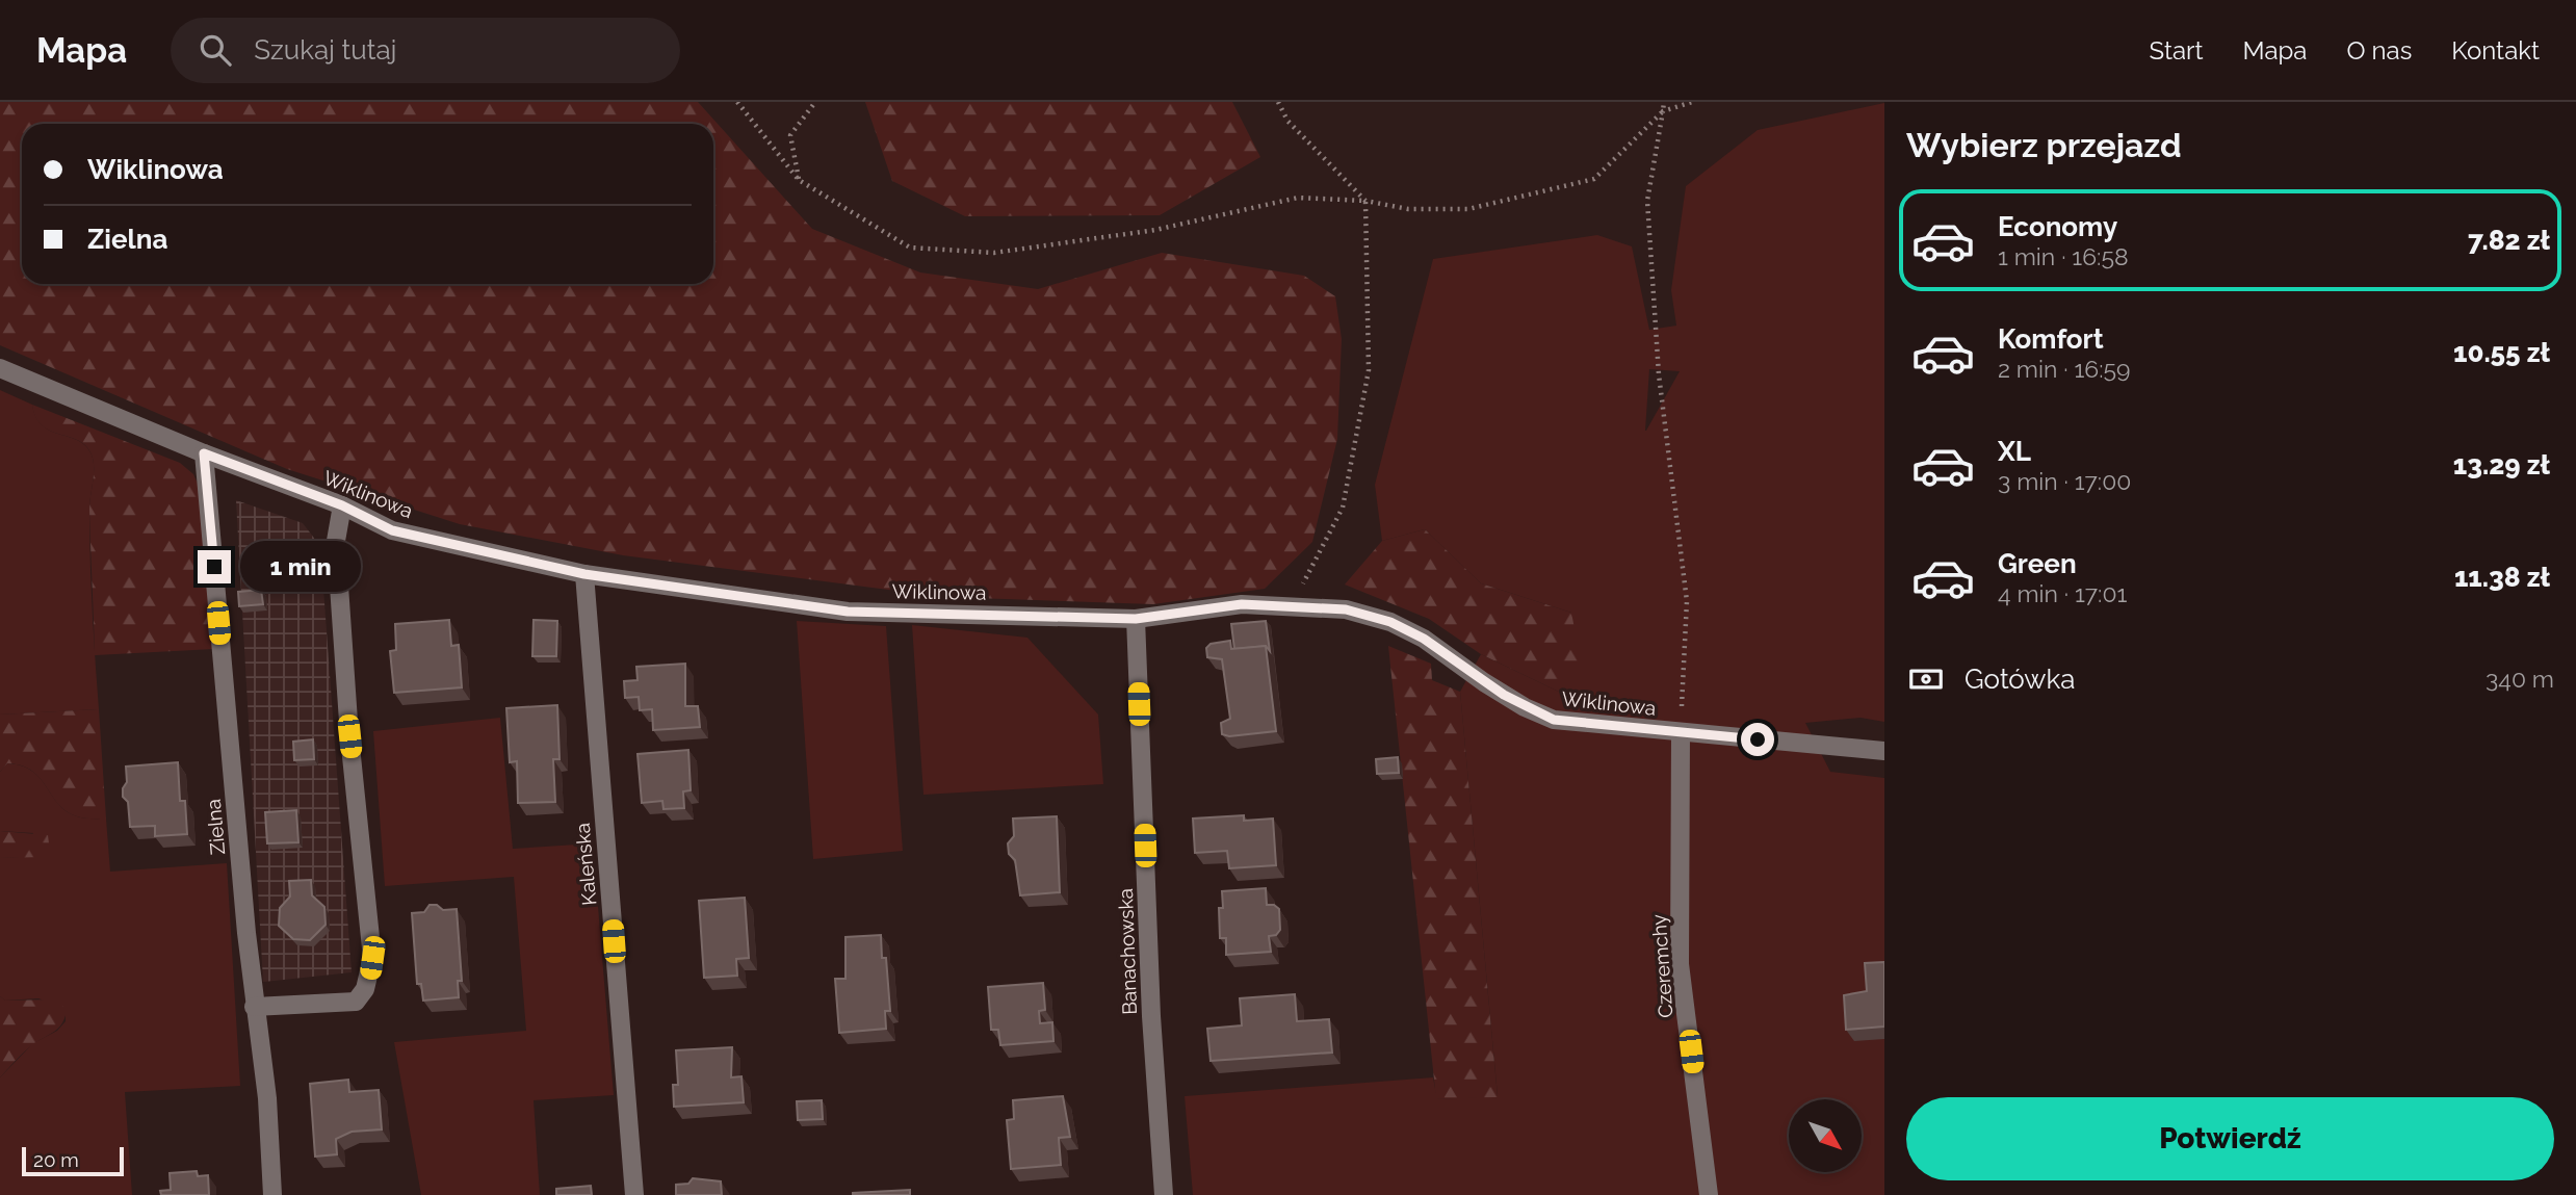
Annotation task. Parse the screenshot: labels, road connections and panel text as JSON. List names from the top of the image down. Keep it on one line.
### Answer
{"streets":{"street":["Wiklinowa","Zielna","Kaleńska","Banachowska","Czeremchy"]},"crossings":[["Wiklinowa","Zielna"],["Wiklinowa","Kaleńska"],["Wiklinowa","Banachowska"],["Wiklinowa","Czeremchy"]],"scale_bar":"20 m","north":"bottom right","page":{"header":"Mapa","search":"Szukaj tutaj","nav":["Start","Mapa","O nas","Kontakt"],"heading":"Wybierz przejazd","banner":["Wiklinowa","Zielna"],"list":[{"name":"Economy","note":"1 min · 16:58","value":"7.82 zł"},{"name":"Komfort","note":"2 min · 16:59","value":"10.55 zł"},{"name":"XL","note":"3 min · 17:00","value":"13.29 zł"},{"name":"Green","note":"4 min · 17:01","value":"11.38 zł"}],"bubble":"1 min","pay":["Gotówka","340 m"],"buttons":"Potwierdź","scale":"20 m"}}
